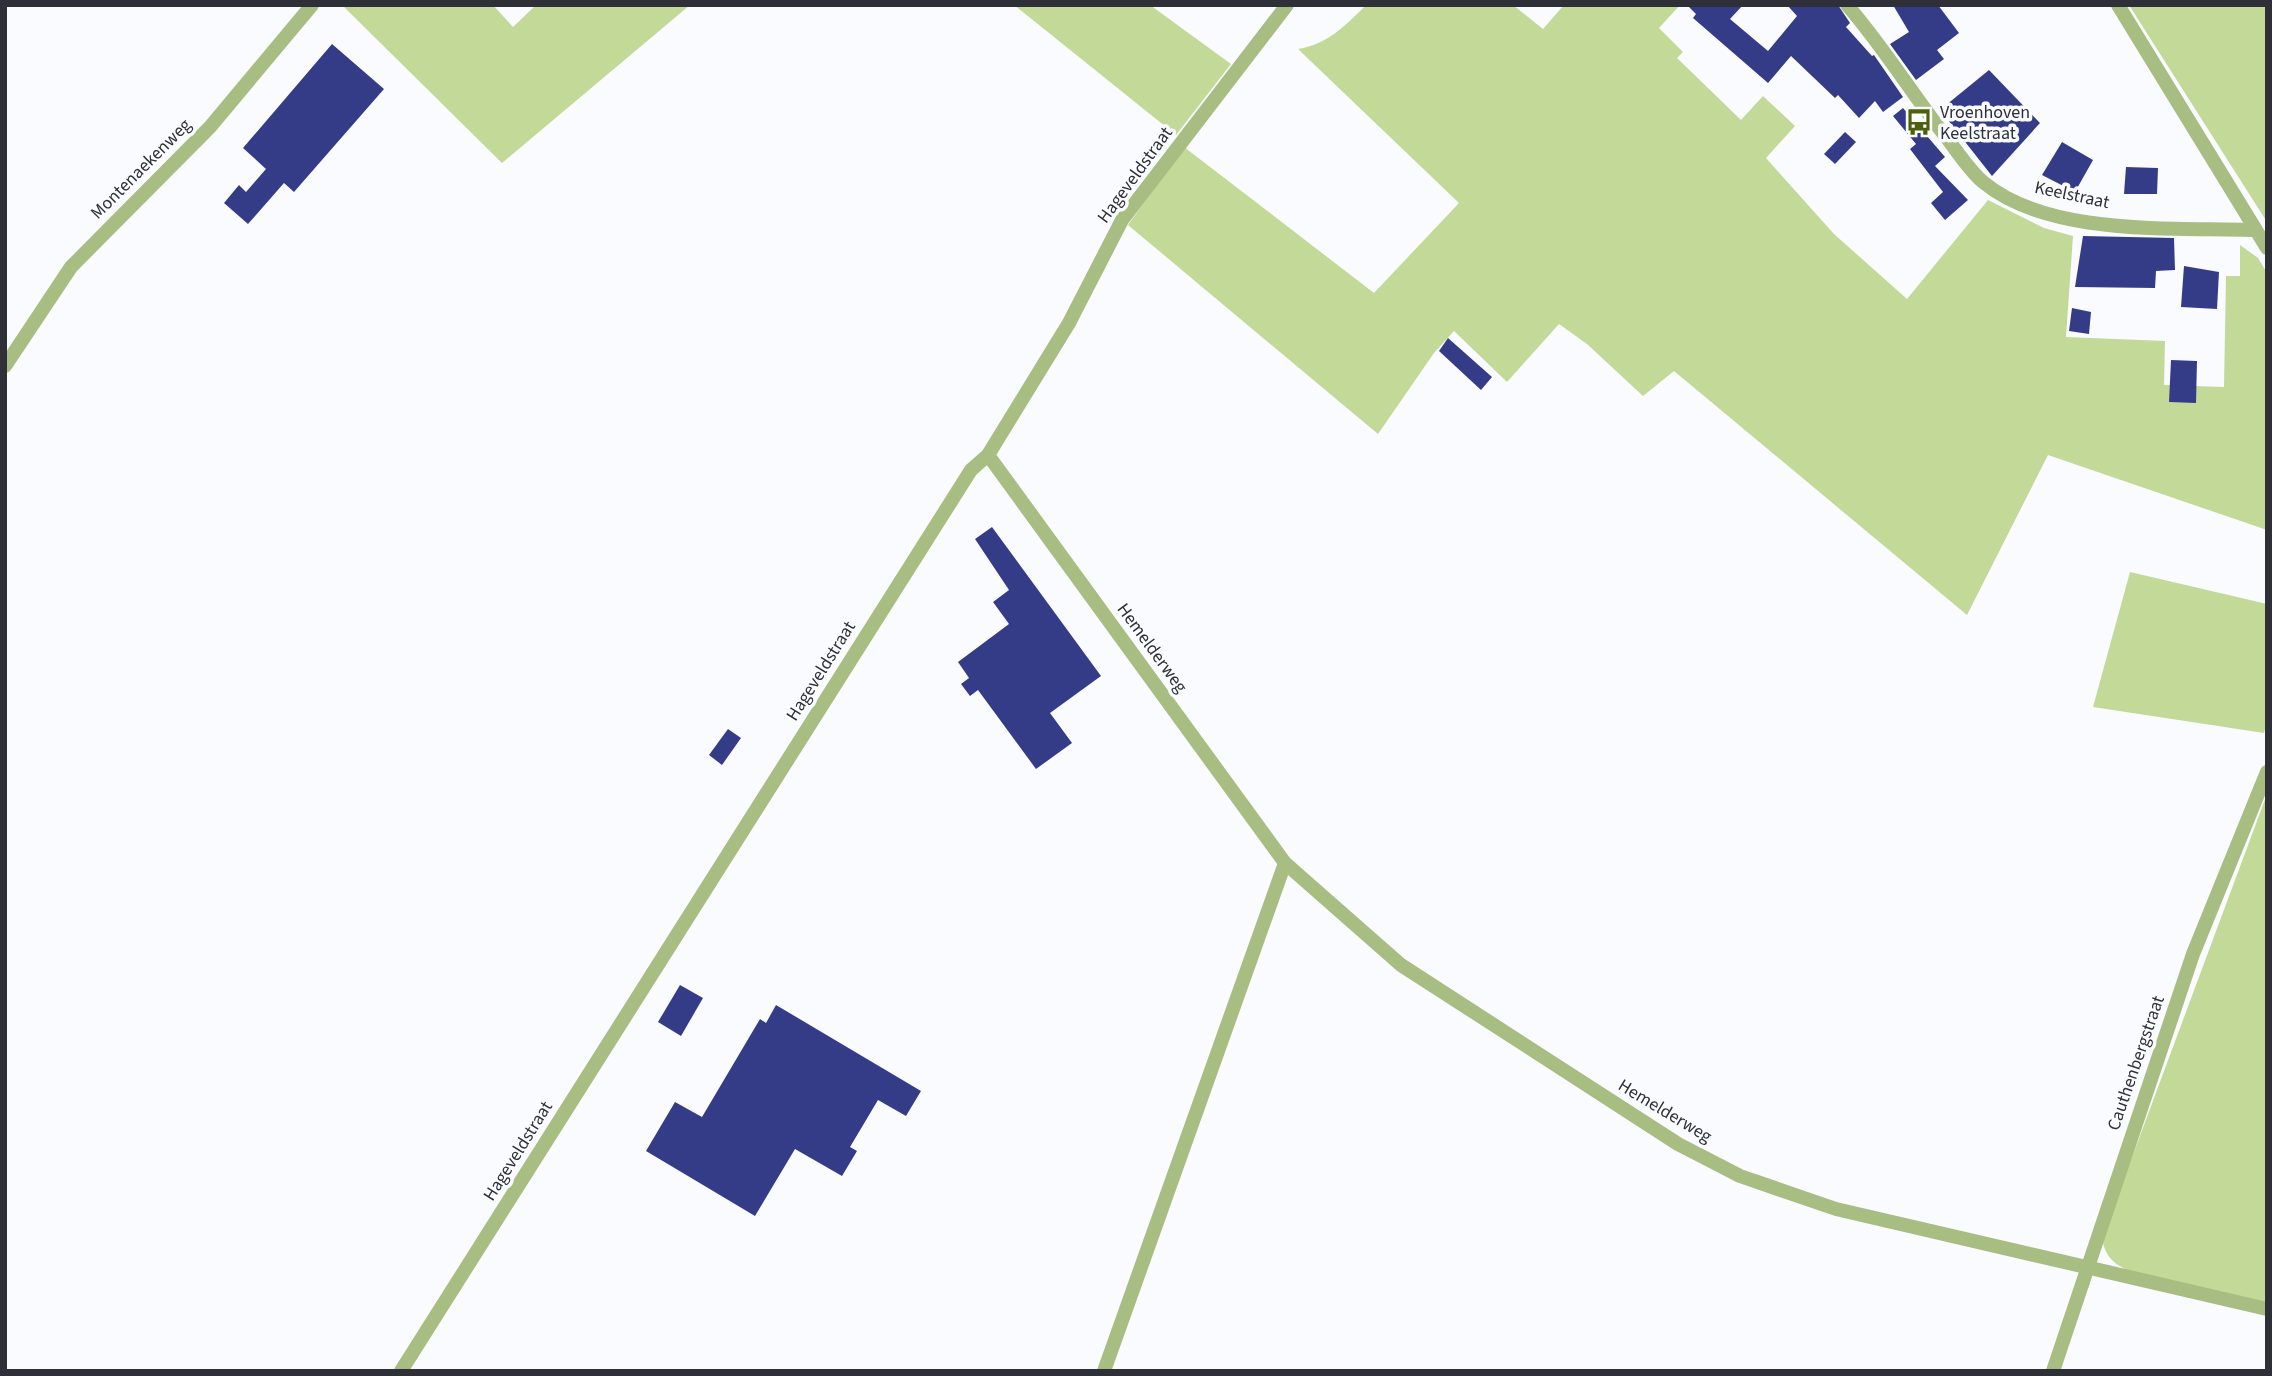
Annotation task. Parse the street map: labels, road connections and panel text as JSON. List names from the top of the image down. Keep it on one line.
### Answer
{"streets":{"street":["Montenaekenweg","Hageveldstraat","Keelstraat","Hemelderweg","Cauthenbergstraat"]},"crossings":[["Hageveldstraat","Hemelderweg"],["Hemelderweg","Cauthenbergstraat"]],"places":{"bus stop":["Vroenhoven Keelstraat"]}}
